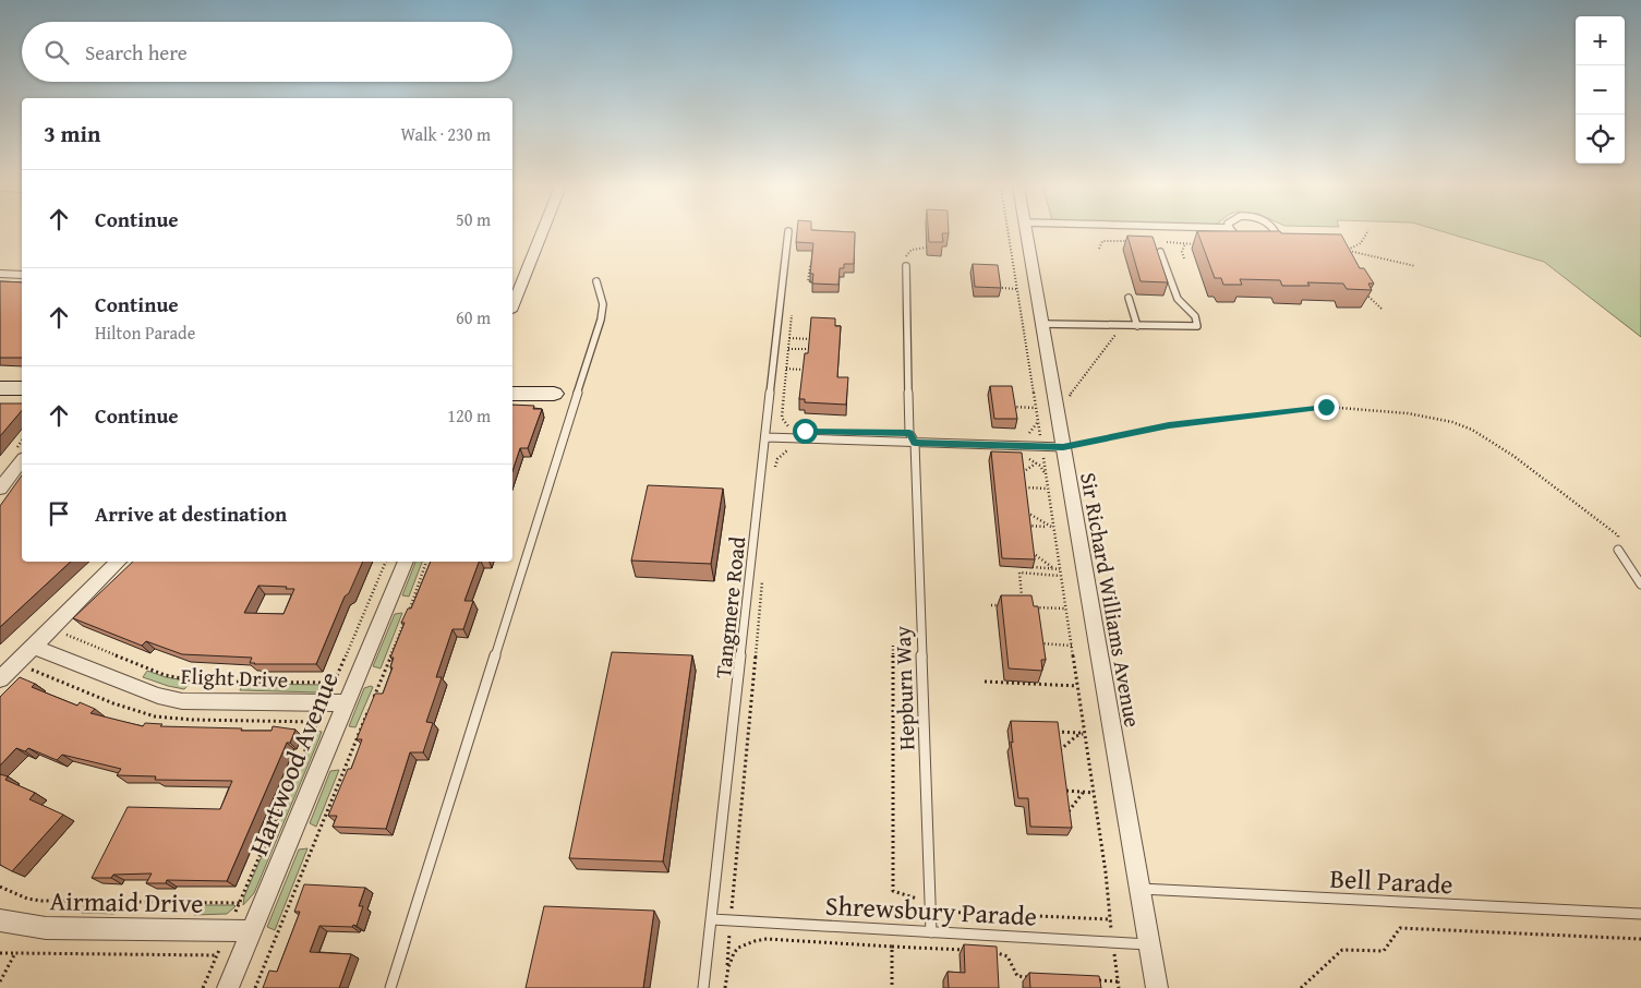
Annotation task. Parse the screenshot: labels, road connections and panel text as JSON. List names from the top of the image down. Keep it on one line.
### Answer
{"streets":{"street":["Sir Richard Williams Avenue","Flight Drive","Hartwood Avenue","Airmaid Drive"],"lane":["Tangmere Road","Hepburn Way","Bell Parade","Shrewsbury Parade"]},"crossings":[["Sir Richard Williams Avenue","Bell Parade"],["Sir Richard Williams Avenue","Shrewsbury Parade"],["Tangmere Road","Shrewsbury Parade"],["Flight Drive","Hartwood Avenue"],["Hepburn Way","Shrewsbury Parade"],["Hartwood Avenue","Airmaid Drive"]],"page":{"map_buttons":["+","−"],"search":"Search here","heading":["3 min","Walk · 230 m"],"list":[["Continue","50 m"],["Continue","Hilton Parade","60 m"],["Continue","120 m"],"Arrive at destination"]}}
